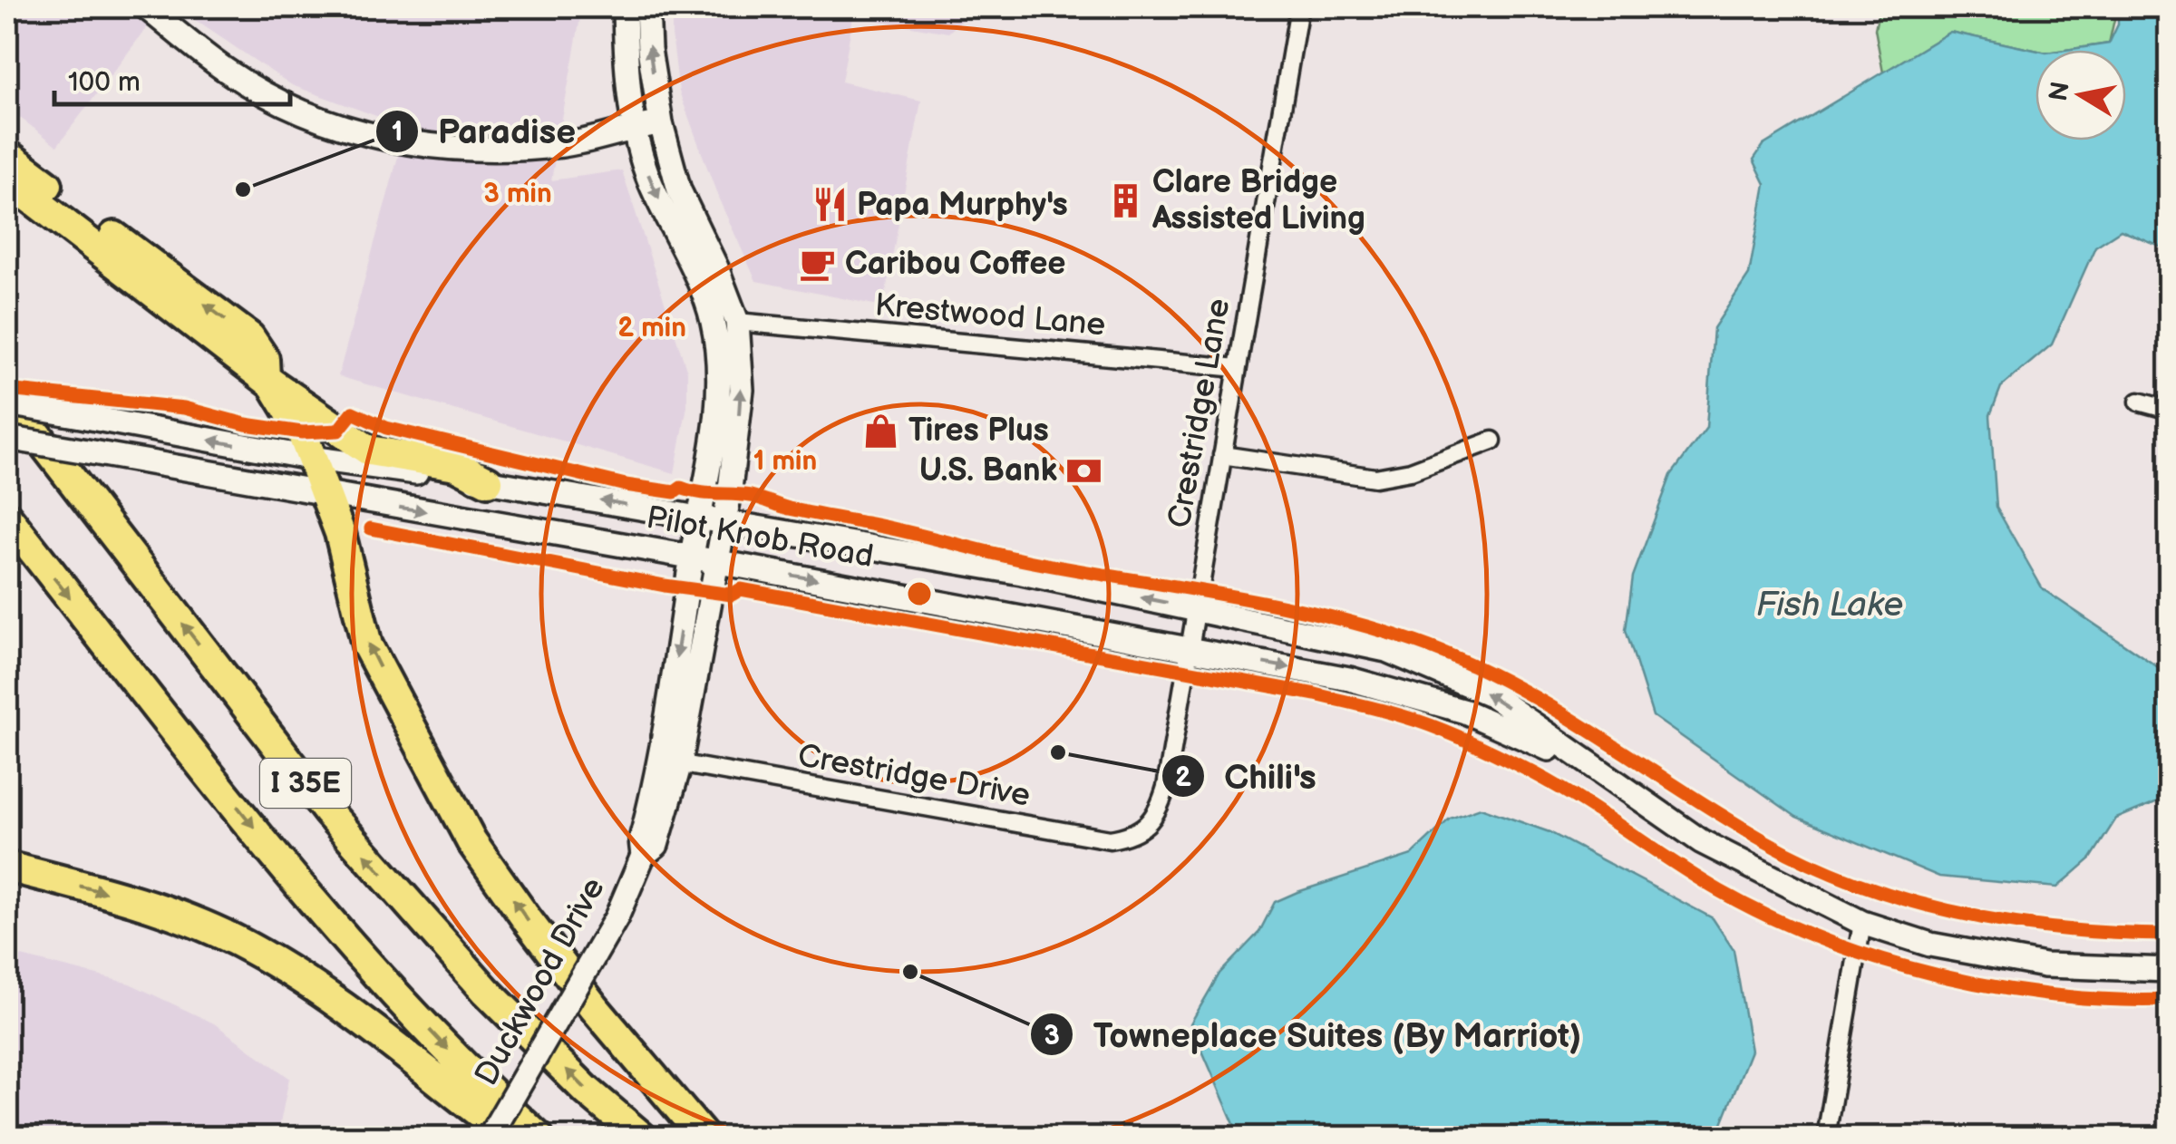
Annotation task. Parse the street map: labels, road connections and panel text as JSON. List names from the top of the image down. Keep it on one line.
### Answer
{"streets":{"highway":["I 35E"],"main road":["Pilot Knob Road","Duckwood Drive"],"street":["Krestwood Lane","Crestridge Lane","Crestridge Drive"]},"crossings":[["Krestwood Lane","Crestridge Lane"],["Krestwood Lane","Duckwood Drive"],["Crestridge Lane","Pilot Knob Road"],["Crestridge Lane","Crestridge Drive"],["Pilot Knob Road","Duckwood Drive"],["Crestridge Drive","Duckwood Drive"]],"water":["Fish Lake"],"places":{"other":["Paradise","Chili's","Towneplace Suites (By Marriot)"],"building":["Clare Bridge Assisted Living"],"restaurant":["Papa Murphy's"],"cafe":["Caribou Coffee"],"shop":["Tires Plus"],"bank":["U.S. Bank"]},"scale_bar":"100 m","north":"left","rings":["3 min","2 min","1 min"]}
